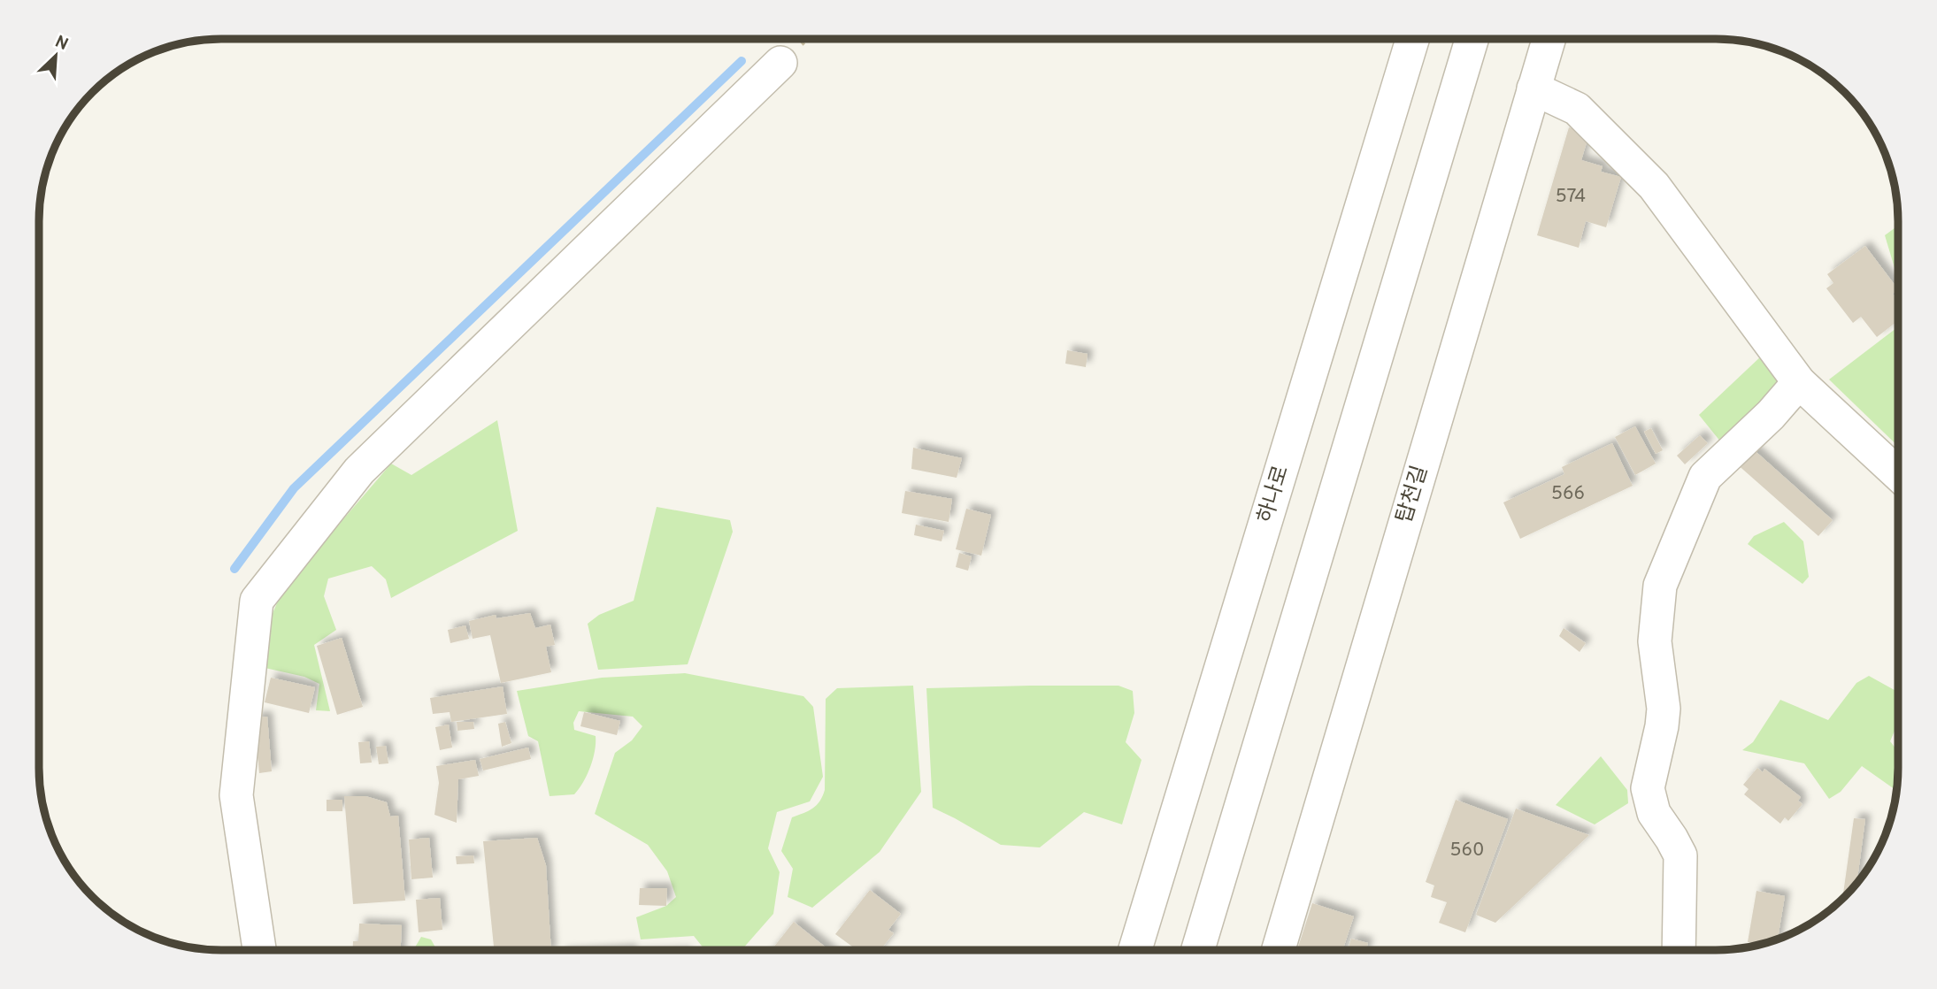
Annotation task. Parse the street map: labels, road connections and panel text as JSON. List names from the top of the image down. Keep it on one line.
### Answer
{"streets":{"street":["하나로","탑천길"]},"house_numbers":["574","566","560"],"north":"top right"}
